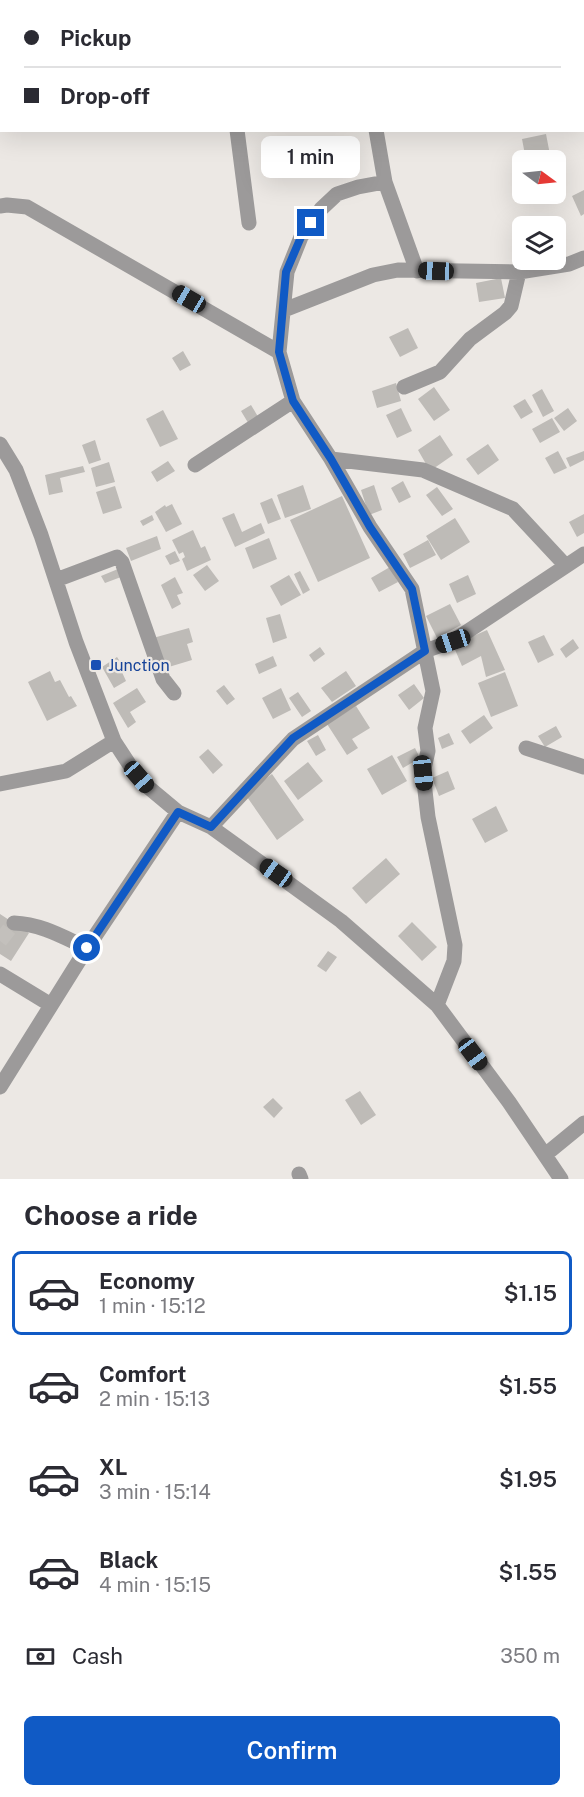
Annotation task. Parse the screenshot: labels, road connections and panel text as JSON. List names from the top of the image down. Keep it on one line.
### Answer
{"places":{"transit":["Junction"]},"north":"right","page":{"banner":["Pickup","Drop-off"],"bubble":"1 min","heading":"Choose a ride","list":[{"name":"Economy","note":"1 min · 15:12","value":"$1.15"},{"name":"Comfort","note":"2 min · 15:13","value":"$1.55"},{"name":"XL","note":"3 min · 15:14","value":"$1.95"},{"name":"Black","note":"4 min · 15:15","value":"$1.55"}],"pay":["Cash","350 m"],"buttons":"Confirm"}}
